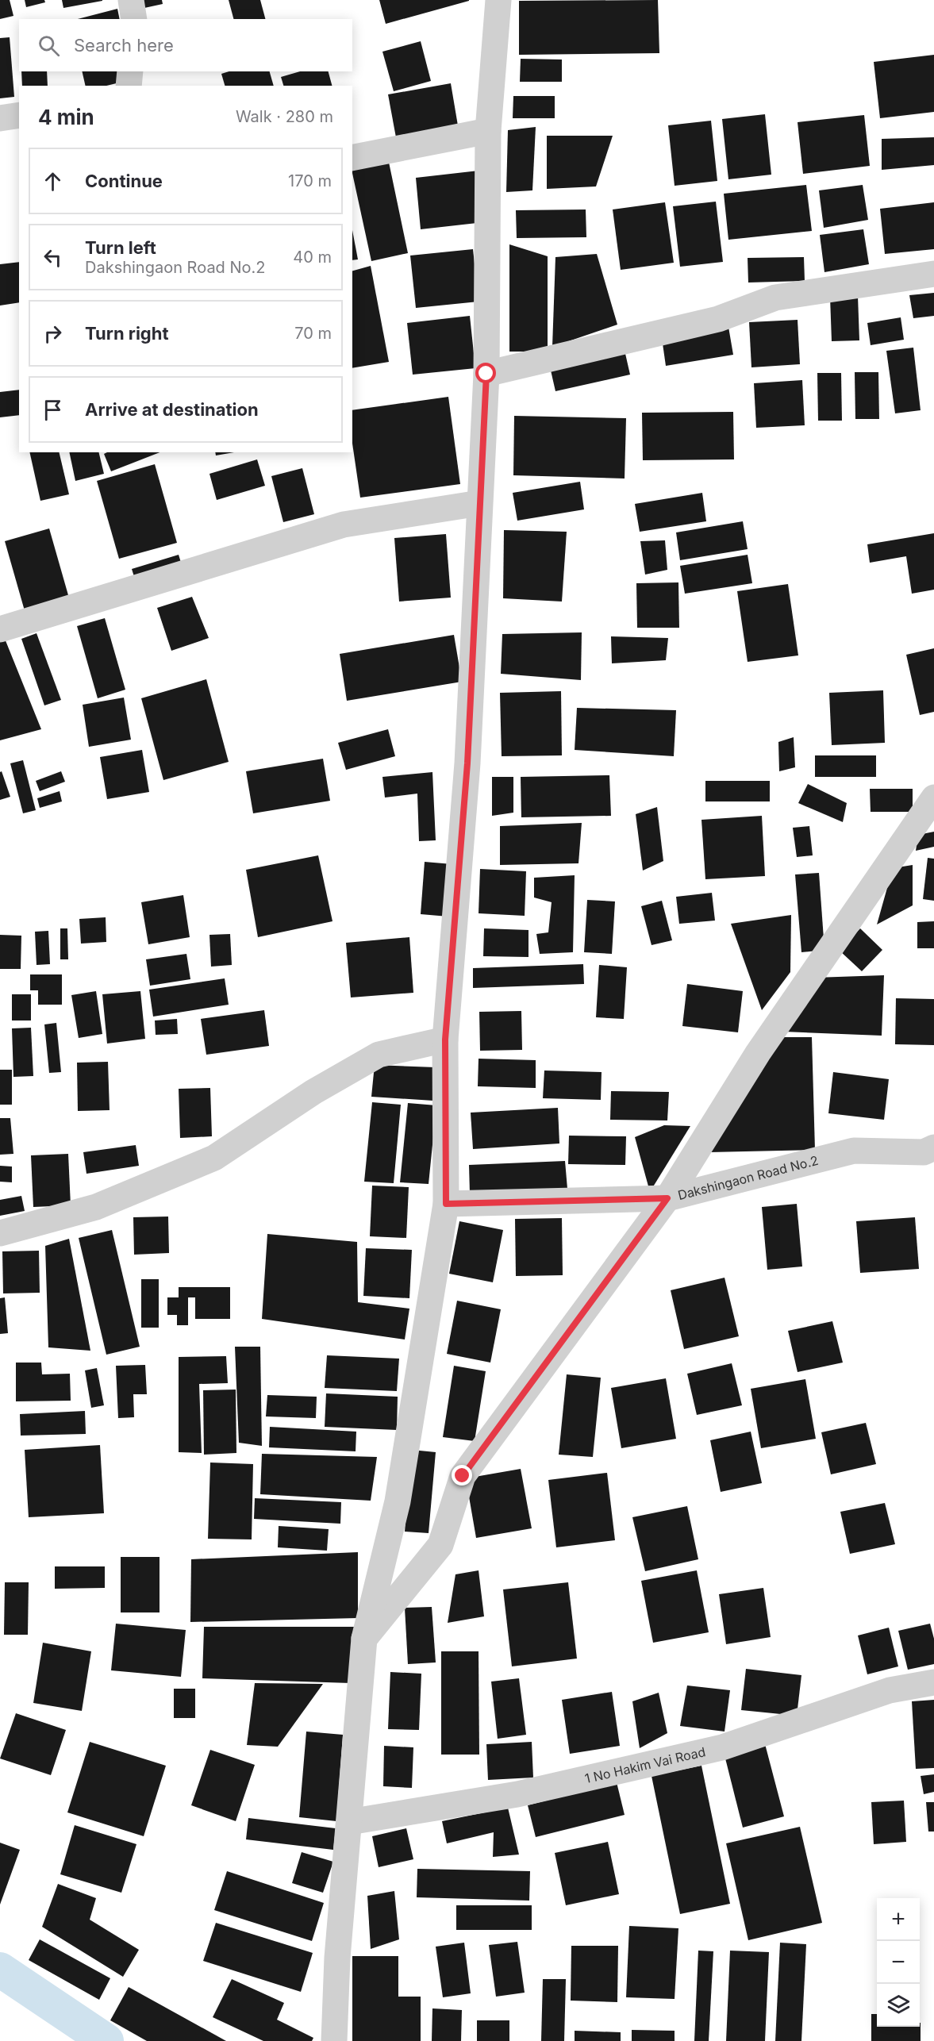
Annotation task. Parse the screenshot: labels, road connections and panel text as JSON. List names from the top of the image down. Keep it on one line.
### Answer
{"streets":{"street":["Dakshingaon Road No.2","1 No Hakim Vai Road"]},"page":{"search":"Search here","heading":["4 min","Walk · 280 m"],"list":[["Continue","170 m"],["Turn left","Dakshingaon Road No.2","40 m"],["Turn right","70 m"],"Arrive at destination"],"map_buttons":["+","−"]}}
